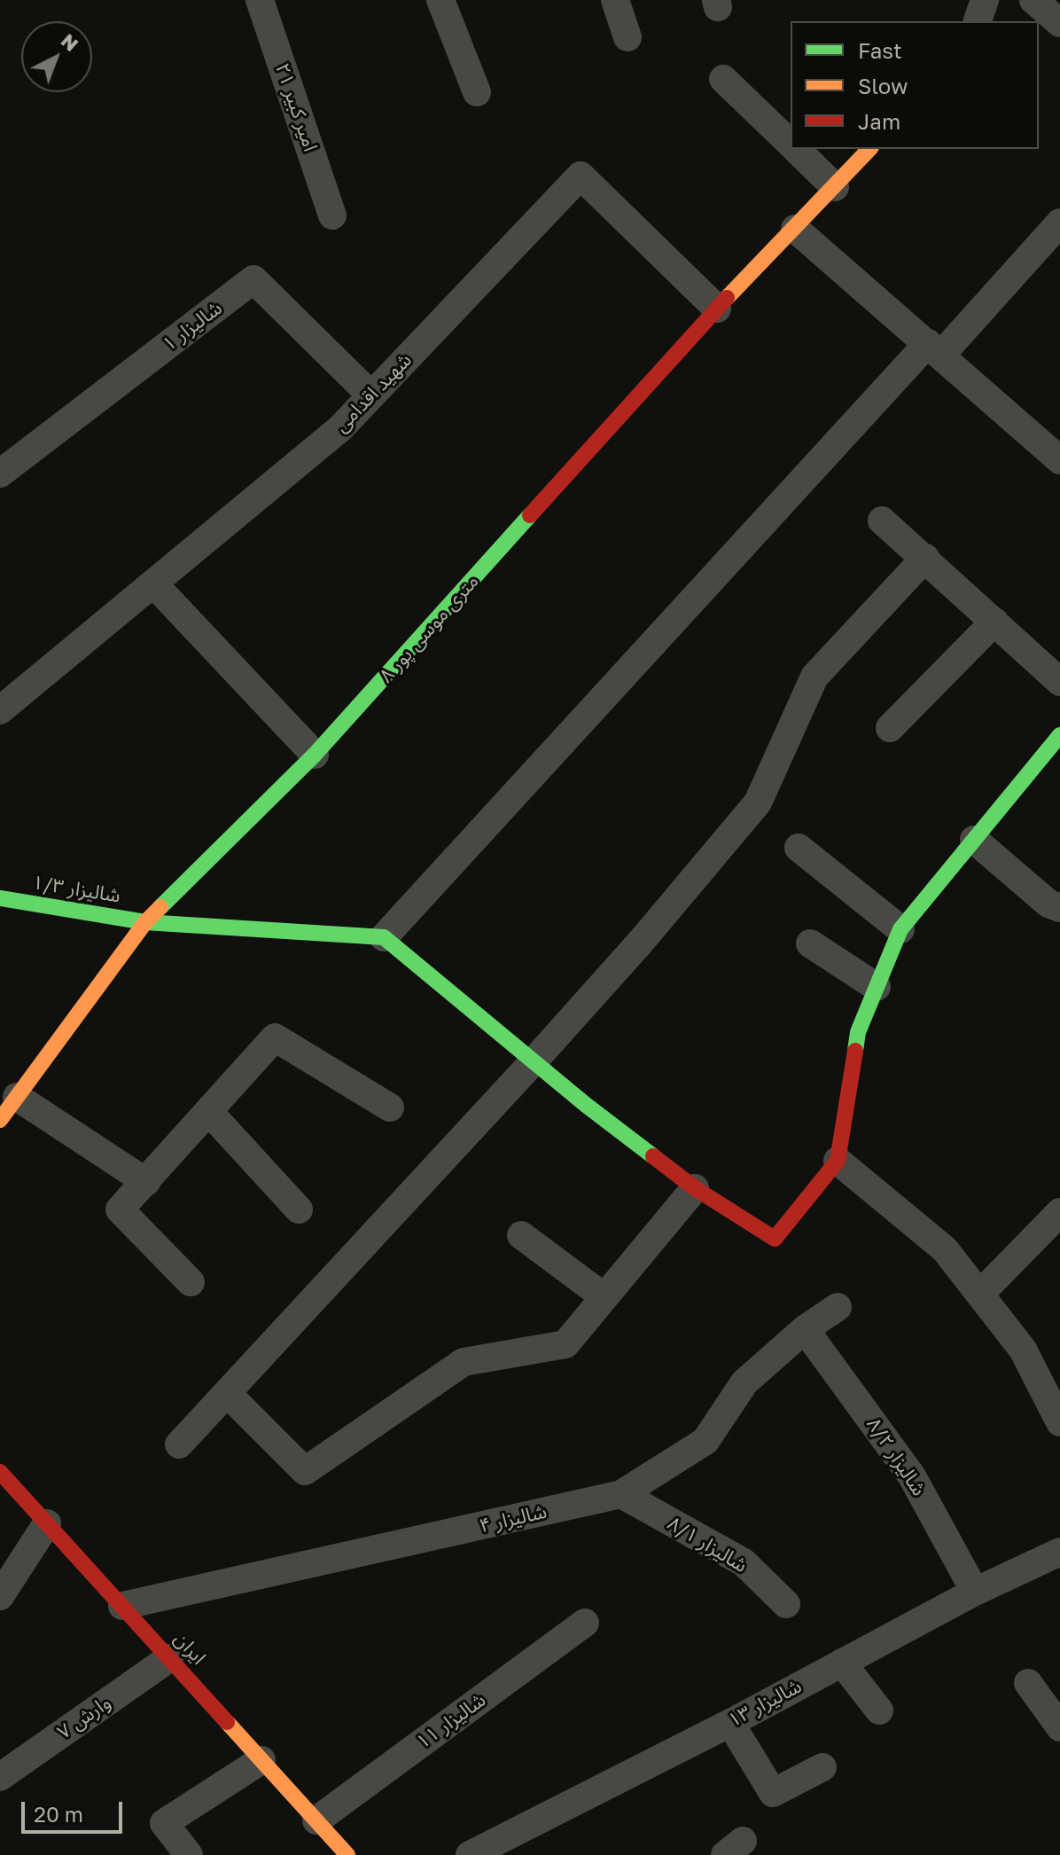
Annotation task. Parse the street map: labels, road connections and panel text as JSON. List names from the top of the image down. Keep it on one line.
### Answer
{"streets":{"street":["امیر کبیر ۲۱","شاليزار ۱","شهید اقدامی","۸ متری موسی پور","شالیزار ۱/۳","شالیزار ۸/۲","شالیزار ۴","شالیزار ۸/۱","ایران","شالیزار ۱۳","وارش ۷","شالیزار ۱۱"]},"crossings":[["شاليزار ۱","شهید اقدامی"],["شهید اقدامی","۸ متری موسی پور"],["۸ متری موسی پور","شالیزار ۱/۳"],["شالیزار ۸/۲","شالیزار ۴"],["شالیزار ۸/۲","شالیزار ۱۳"],["شالیزار ۴","شالیزار ۸/۱"],["شالیزار ۴","ایران"],["ایران","وارش ۷"],["ایران","شالیزار ۱۱"]],"legend":["Fast","Slow","Jam"],"scale_bar":"20 m","north":"top right"}
